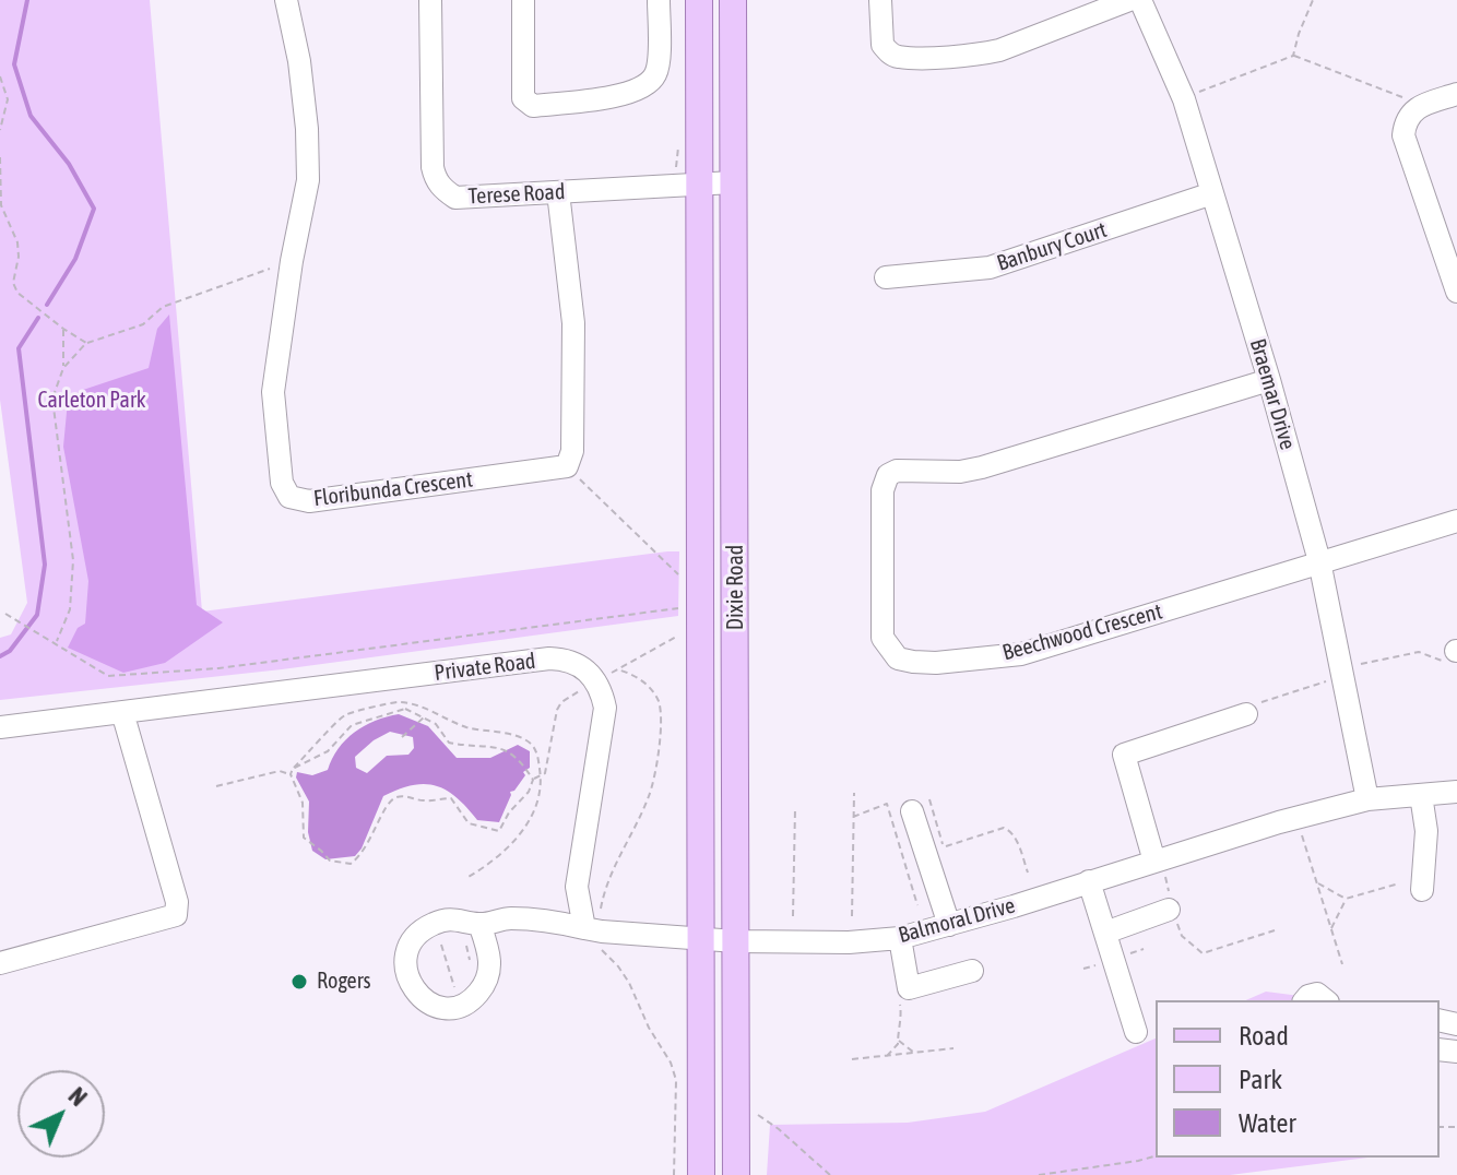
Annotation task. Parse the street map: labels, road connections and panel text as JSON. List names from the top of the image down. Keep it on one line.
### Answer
{"streets":{"main road":["Dixie Road"],"street":["Terese Road","Banbury Court","Braemar Drive","Floribunda Crescent","Beechwood Crescent","Private Road","Balmoral Drive"]},"crossings":[["Terese Road","Dixie Road"],["Banbury Court","Braemar Drive"],["Braemar Drive","Beechwood Crescent"],["Braemar Drive","Balmoral Drive"],["Dixie Road","Balmoral Drive"]],"parks":["Carleton Park"],"places":["Rogers"],"legend":["Road","Park","Water"],"north":"top right"}
